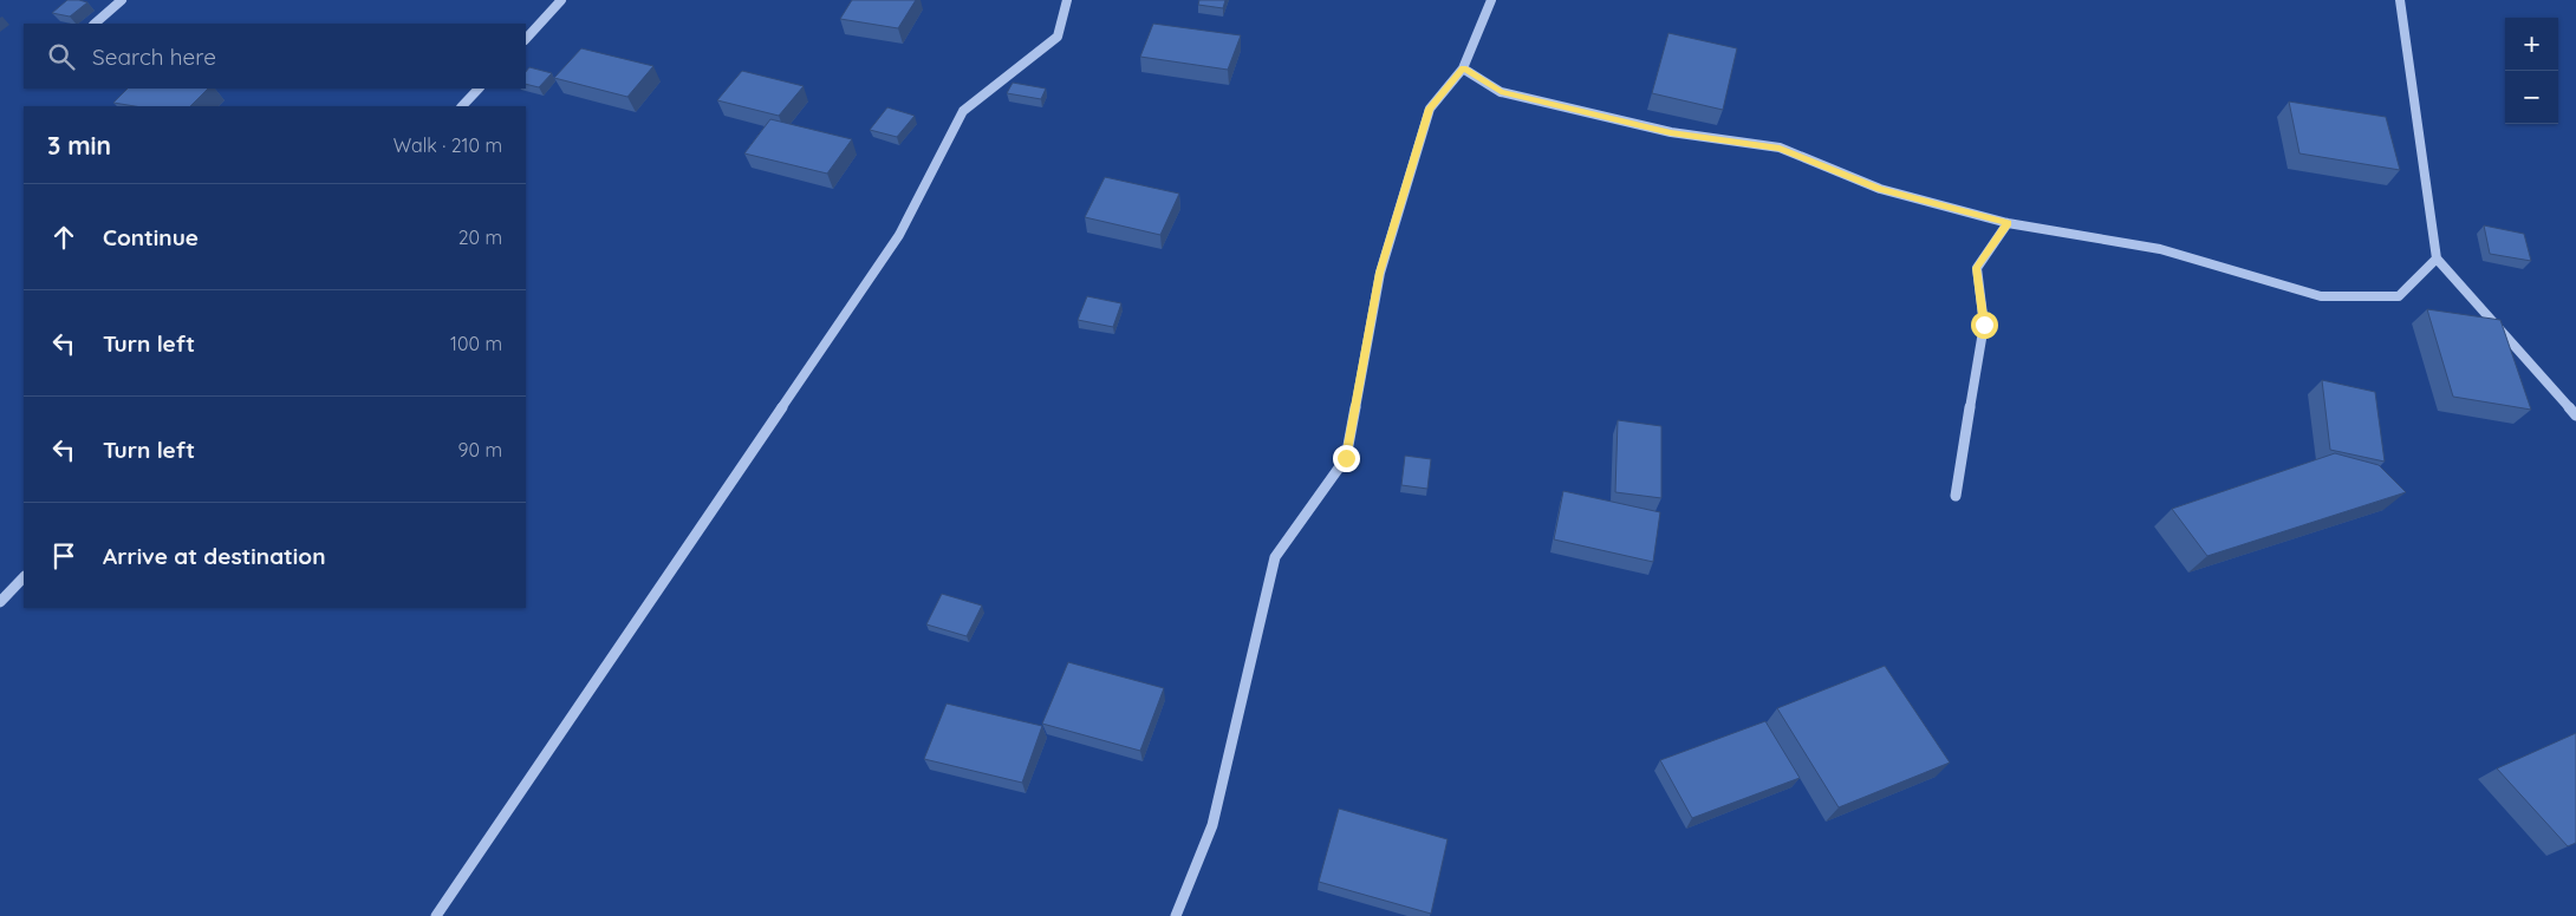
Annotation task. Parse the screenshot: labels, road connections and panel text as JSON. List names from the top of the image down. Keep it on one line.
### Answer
{"page":{"map_buttons":["+","−"],"search":"Search here","heading":["3 min","Walk · 210 m"],"list":[["Continue","20 m"],["Turn left","100 m"],["Turn left","90 m"],"Arrive at destination"]}}
